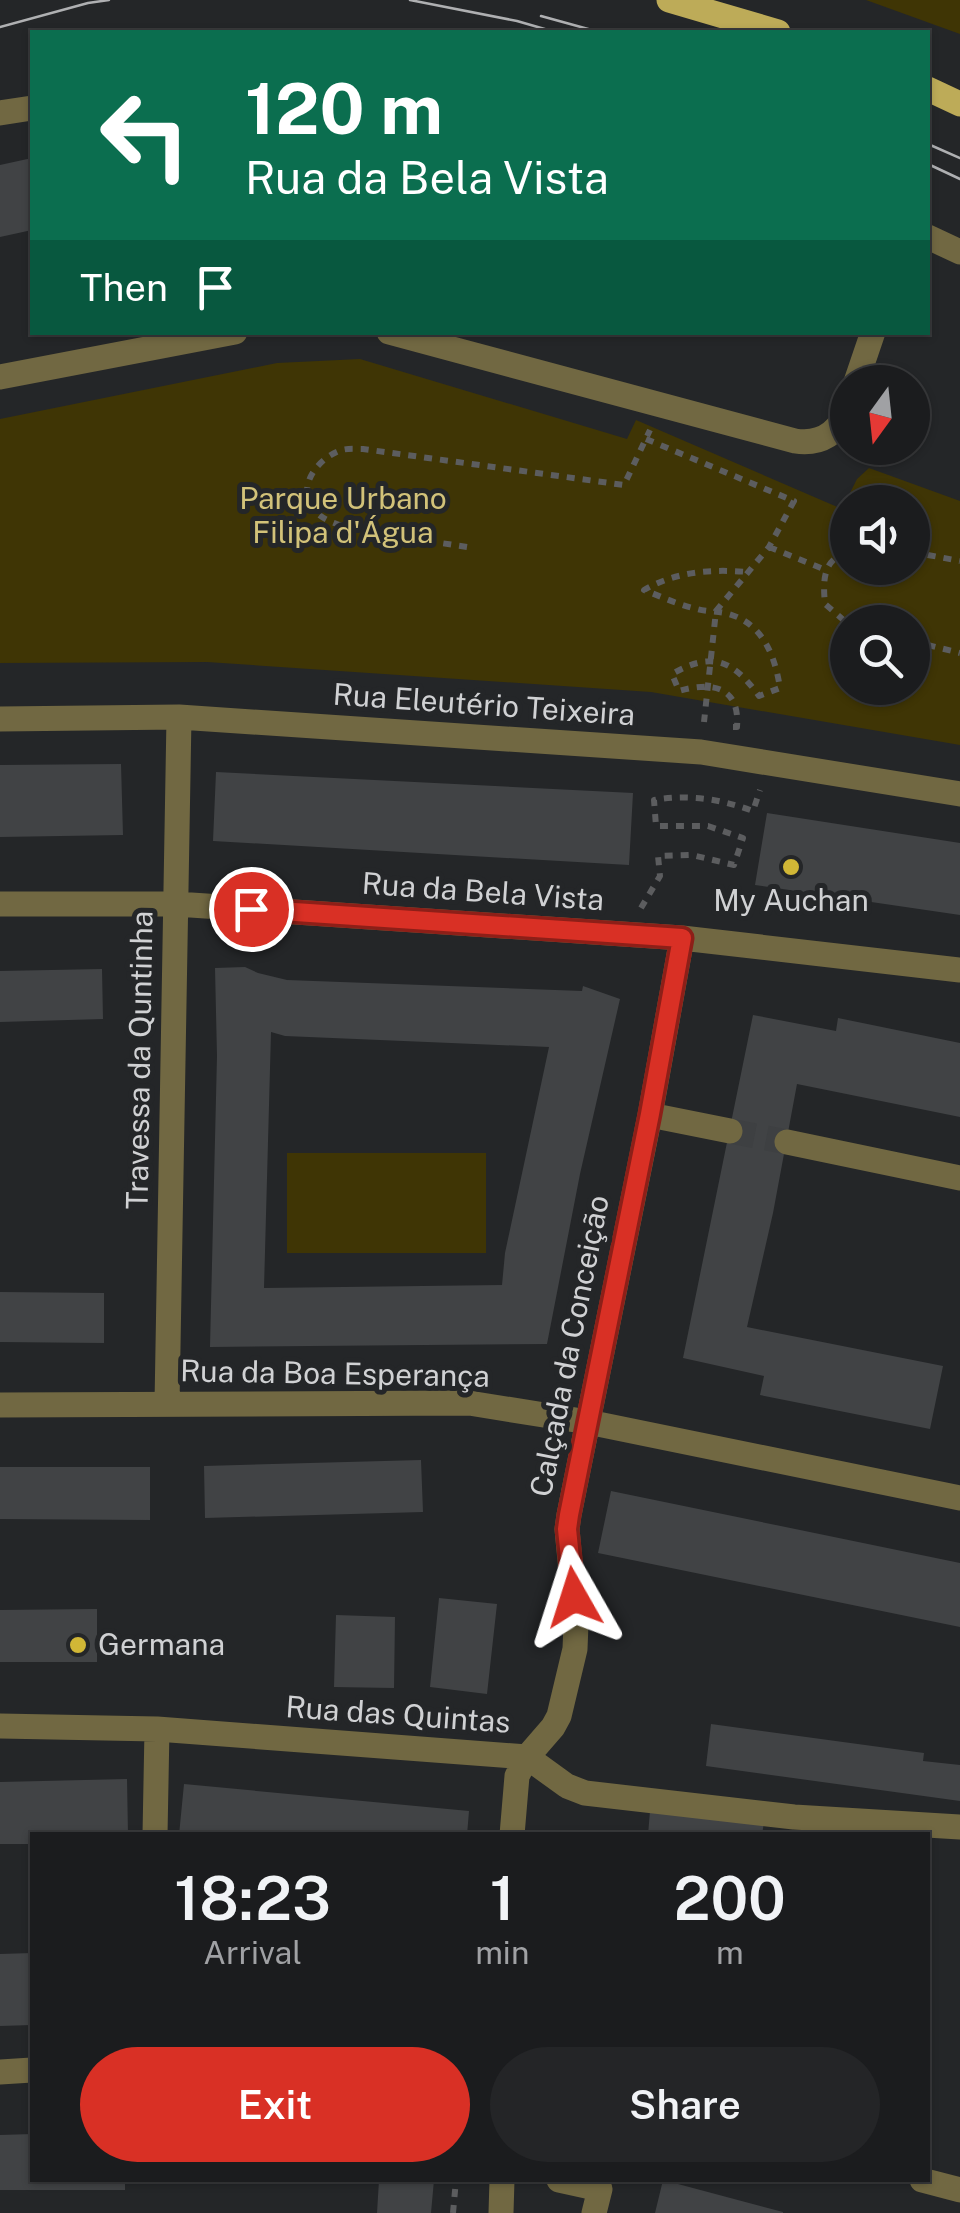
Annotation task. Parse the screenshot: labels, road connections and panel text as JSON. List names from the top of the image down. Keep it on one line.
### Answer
{"streets":{"street":["Rua Eleutério Teixeira","Rua da Bela Vista","Travessa da Quntinha","Calçada da Conceição","Rua da Boa Esperança","Rua das Quintas"]},"crossings":[["Rua Eleutério Teixeira","Travessa da Quntinha"],["Rua da Bela Vista","Travessa da Quntinha"],["Rua da Bela Vista","Calçada da Conceição"],["Travessa da Quntinha","Rua da Boa Esperança"],["Calçada da Conceição","Rua da Boa Esperança"],["Calçada da Conceição","Rua das Quintas"]],"parks":["Parque Urbano Filipa d'Água"],"places":["My Auchan","Germana"],"north":"bottom","page":{"turn":["120 m","Rua da Bela Vista"],"then":"Then","eta":["18:23","Arrival","1","min","200","m"],"buttons":["Exit","Share"]}}
